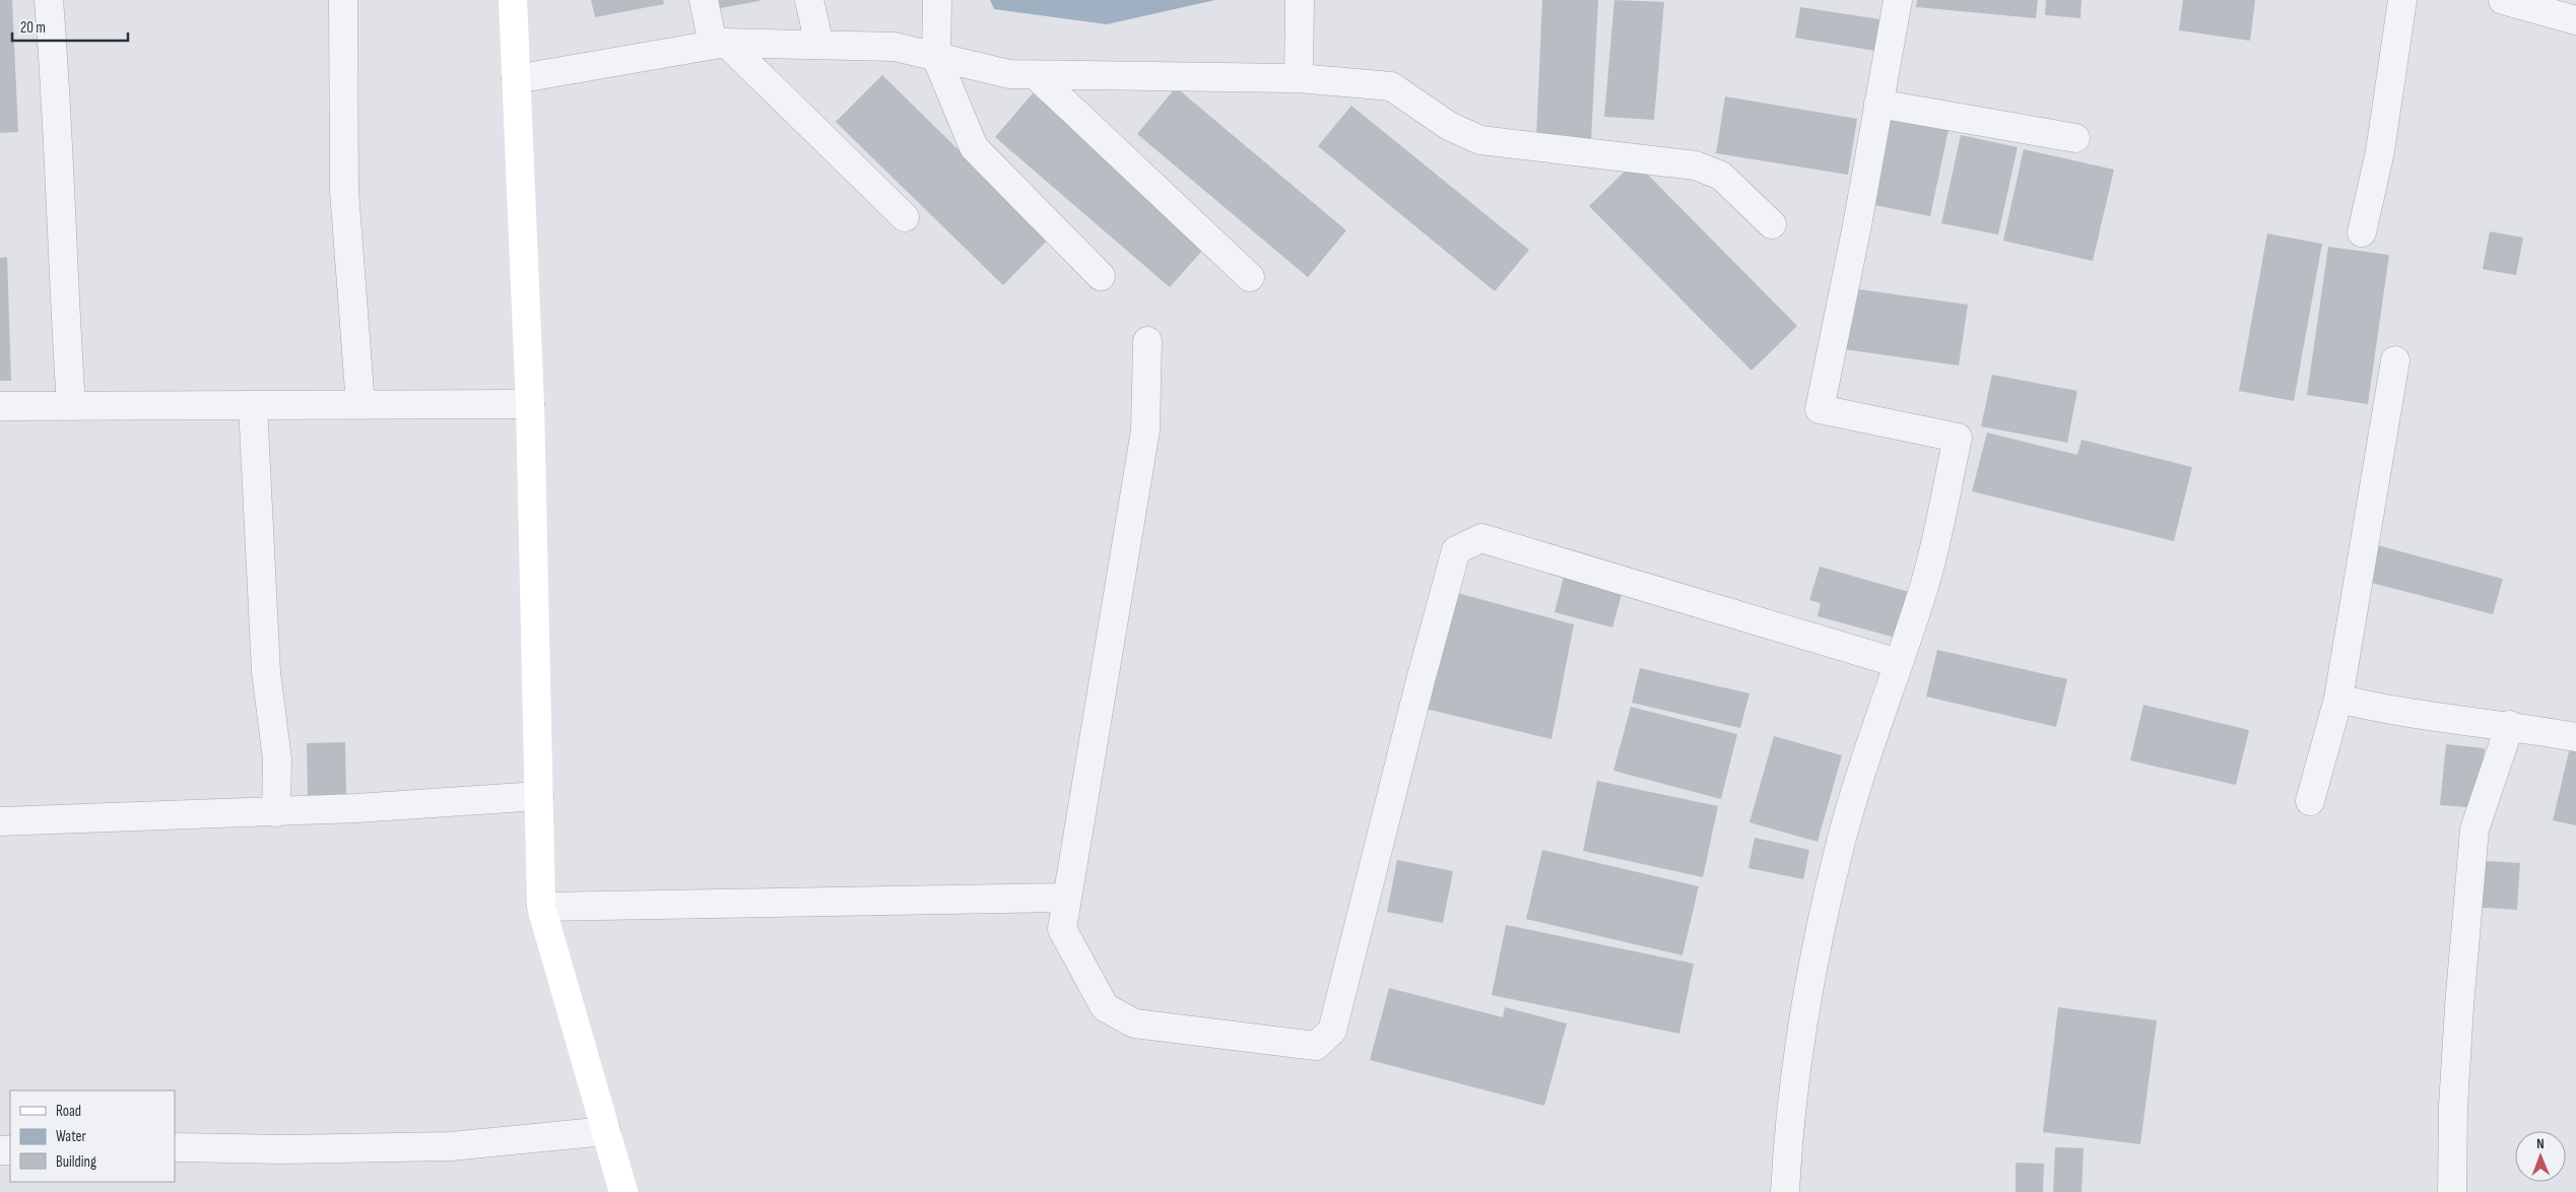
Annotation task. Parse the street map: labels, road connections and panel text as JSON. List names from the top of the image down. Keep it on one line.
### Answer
{"legend":["Road","Water","Building"],"scale_bar":"20 m","north":"top"}
